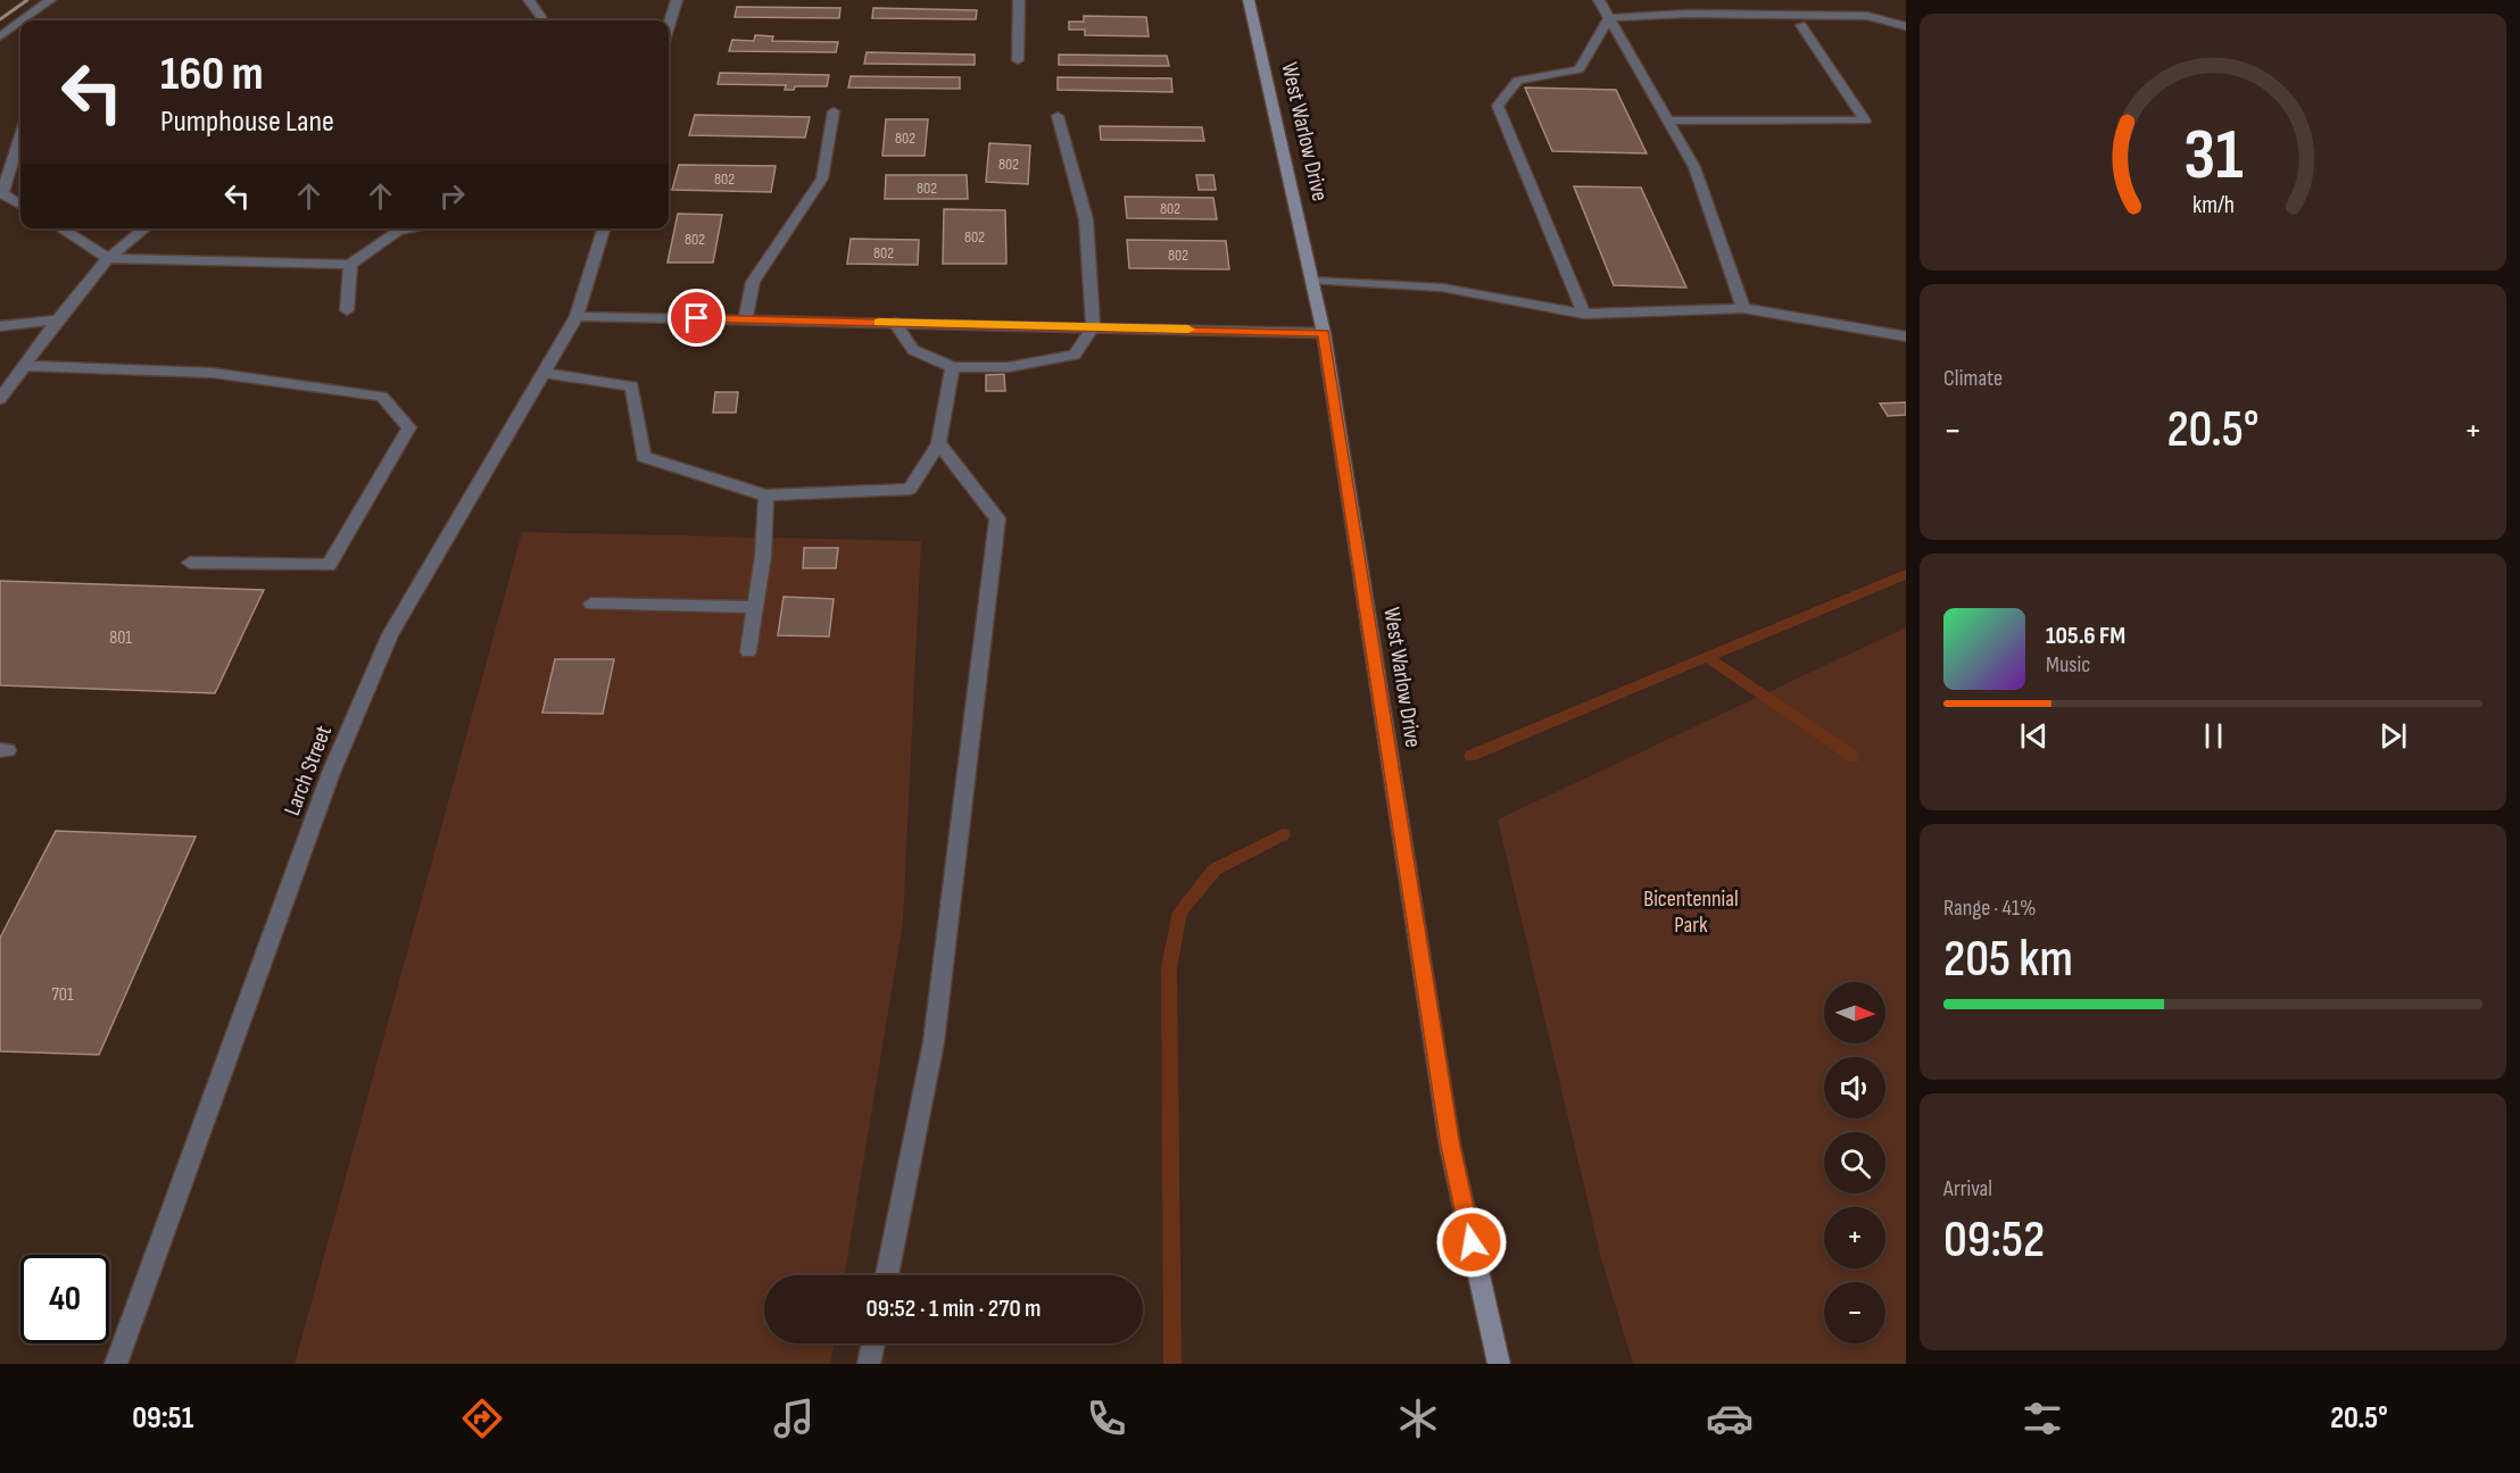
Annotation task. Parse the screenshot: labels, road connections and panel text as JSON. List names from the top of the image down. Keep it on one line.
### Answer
{"streets":{"street":["West Warlow Drive","Larch Street"]},"parks":["Bicentennial Park"],"house_numbers":["802","802","802","802","802","802","802","802","802","801","701"],"north":"right","page":{"turn":["160 m","Pumphouse Lane"],"tile":["Climate",["Range · 41%","205 km"],["Arrival","09:52"]],"heat":["−","20.5°","+"],"song":["105.6 FM","Music"],"map_buttons":["+","−"],"limit":"40","trip":"09:52 · 1 min · 270 m","tabs":["09:51","20.5°"],"gauge":["31","km/h"]}}
